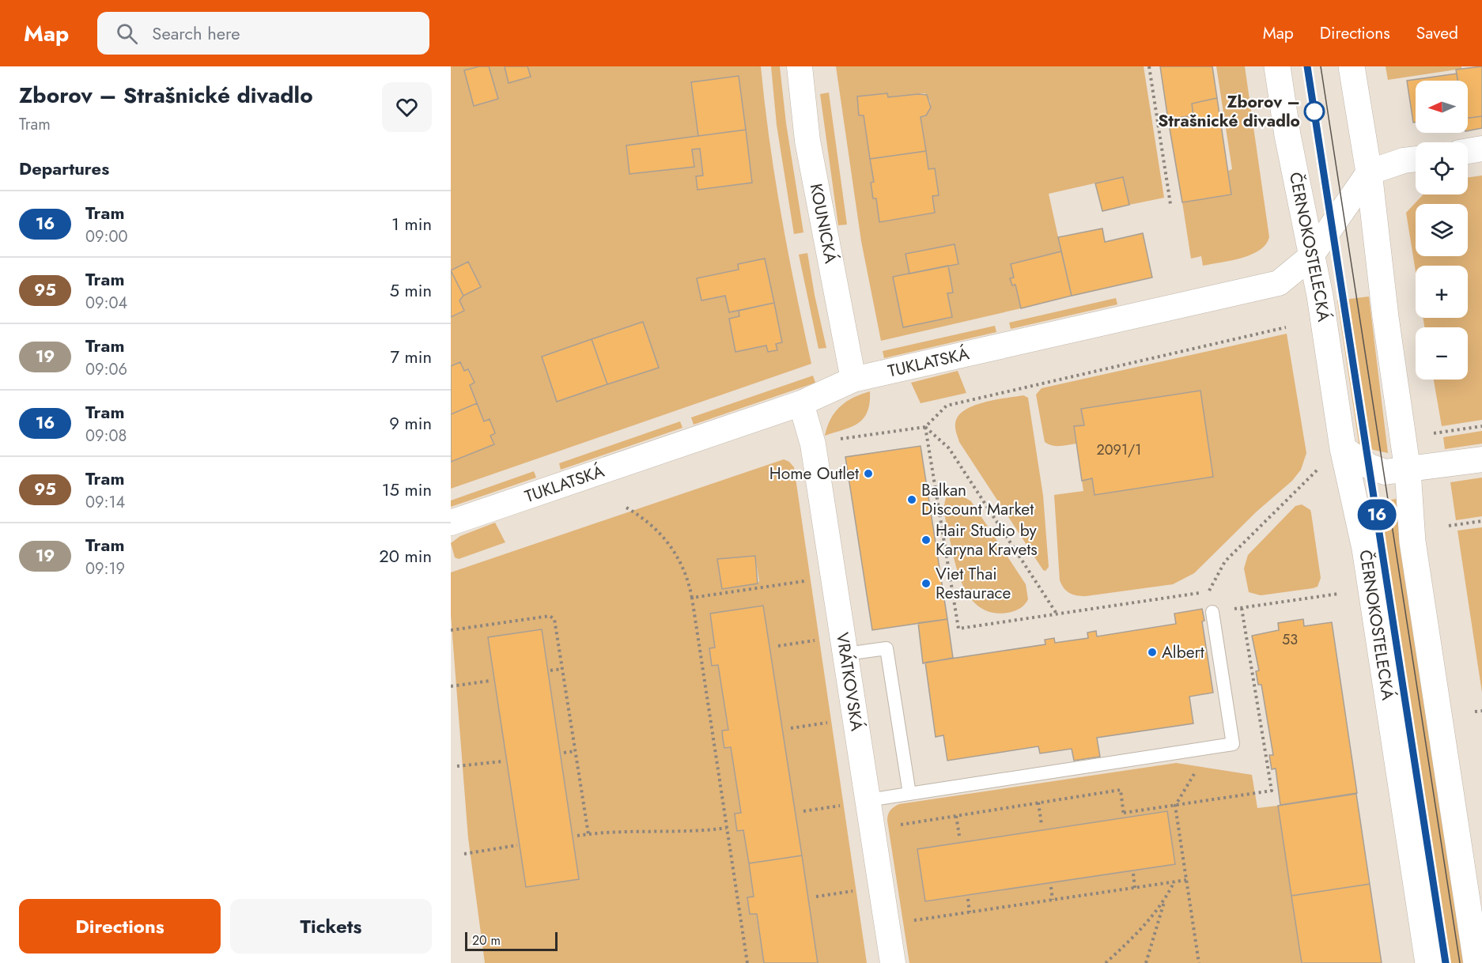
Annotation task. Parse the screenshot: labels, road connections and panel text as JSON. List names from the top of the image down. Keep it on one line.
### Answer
{"streets":{"main road":["ČERNOKOSTELECKÁ"],"street":["KOUNICKÁ","TUKLATSKÁ","VRÁTKOVSKÁ"]},"crossings":[["KOUNICKÁ","TUKLATSKÁ"],["ČERNOKOSTELECKÁ","TUKLATSKÁ"],["TUKLATSKÁ","VRÁTKOVSKÁ"]],"places":["Zborov – Strašnické divadlo","Home Outlet","Balkan Discount Market","Hair Studio by Karyna Kravets","Viet Thai Restaurace","Albert"],"lines":["tram line 16"],"house_numbers":["2091/1","53"],"scale_bar":"20 m","north":"left","page":{"header":"Map","search":"Search here","nav":["Map","Directions","Saved"],"heading":[["Zborov – Strašnické divadlo","Tram"],"Departures"],"on_map":"16","map_buttons":["+","−"],"list":[{"mark":"16","name":"Tram","note":"09:00","value":"1 min"},{"mark":"95","name":"Tram","note":"09:04","value":"5 min"},{"mark":"19","name":"Tram","note":"09:06","value":"7 min"},{"mark":"16","name":"Tram","note":"09:08","value":"9 min"},{"mark":"95","name":"Tram","note":"09:14","value":"15 min"},{"mark":"19","name":"Tram","note":"09:19","value":"20 min"}],"buttons":["Directions","Tickets"],"scale":"20 m"}}
